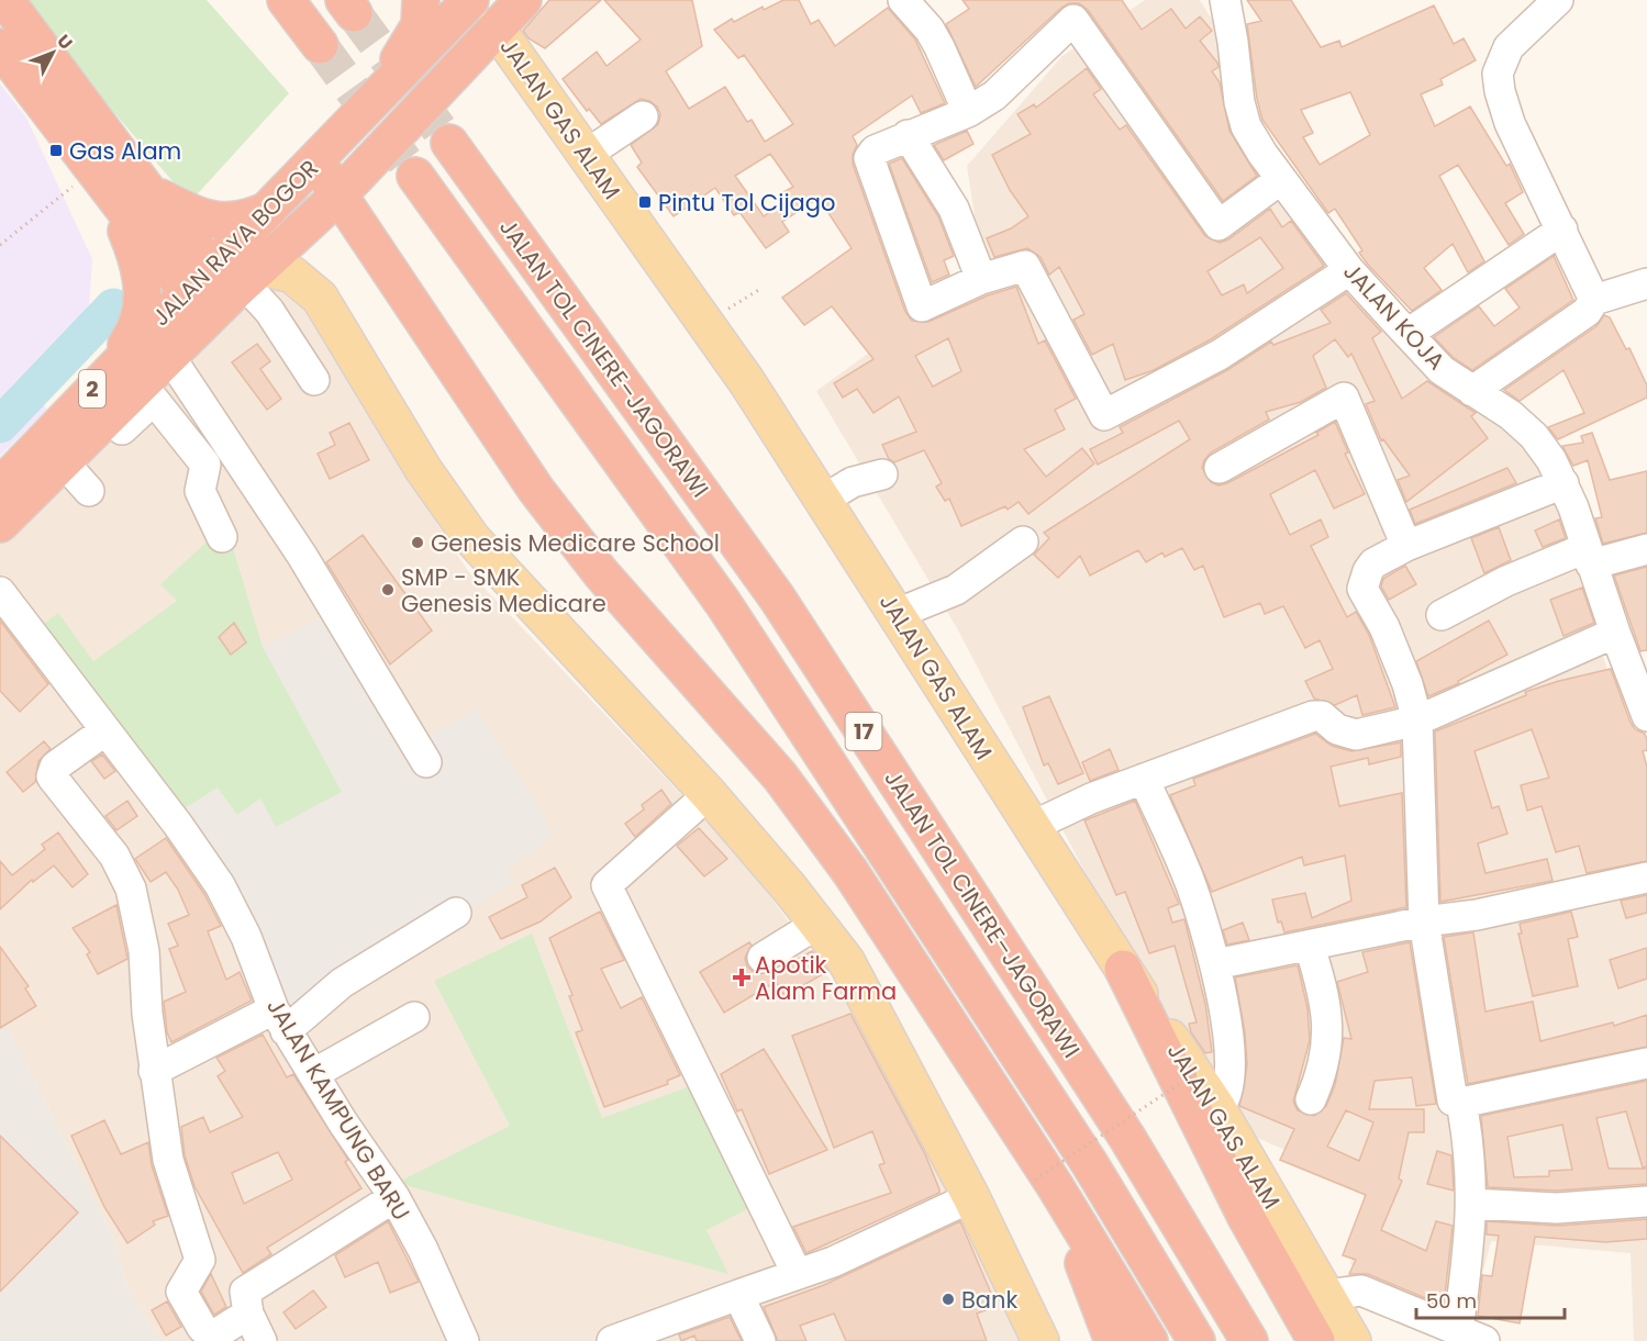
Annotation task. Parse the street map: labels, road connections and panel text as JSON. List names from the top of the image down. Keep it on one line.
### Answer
{"streets":{"highway":["JALAN RAYA BOGOR","JALAN TOL CINERE–JAGORAWI","2","17"],"main road":["JALAN GAS ALAM"],"street":["JALAN KOJA","JALAN KAMPUNG BARU"]},"places":{"transit":["Gas Alam","Pintu Tol Cijago"],"other":["Genesis Medicare School","SMP - SMK Genesis Medicare","Bank"],"health":["Apotik Alam Farma"]},"scale_bar":"50 m","north":"top right"}
